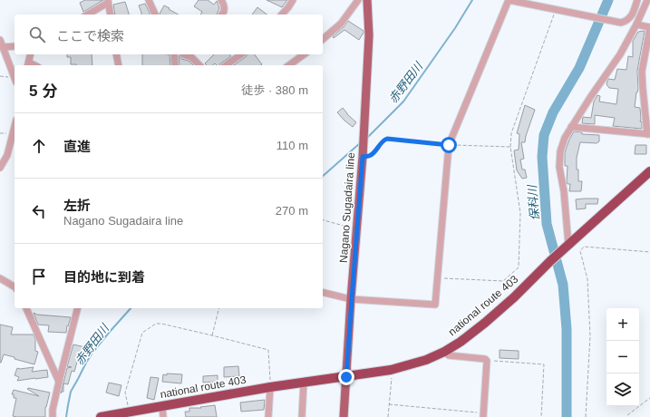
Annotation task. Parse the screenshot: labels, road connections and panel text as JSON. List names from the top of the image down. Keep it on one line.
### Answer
{"streets":{"highway":["national route 403"],"main road":["Nagano Sugadaira line"]},"crossings":[["Nagano Sugadaira line","national route 403"]],"water":["赤野田川","保科川"],"page":{"search":"ここで検索","heading":["5 分","徒歩 · 380 m"],"list":[["直進","110 m"],["左折","Nagano Sugadaira line","270 m"],"目的地に到着"],"map_buttons":["+","−"]}}
